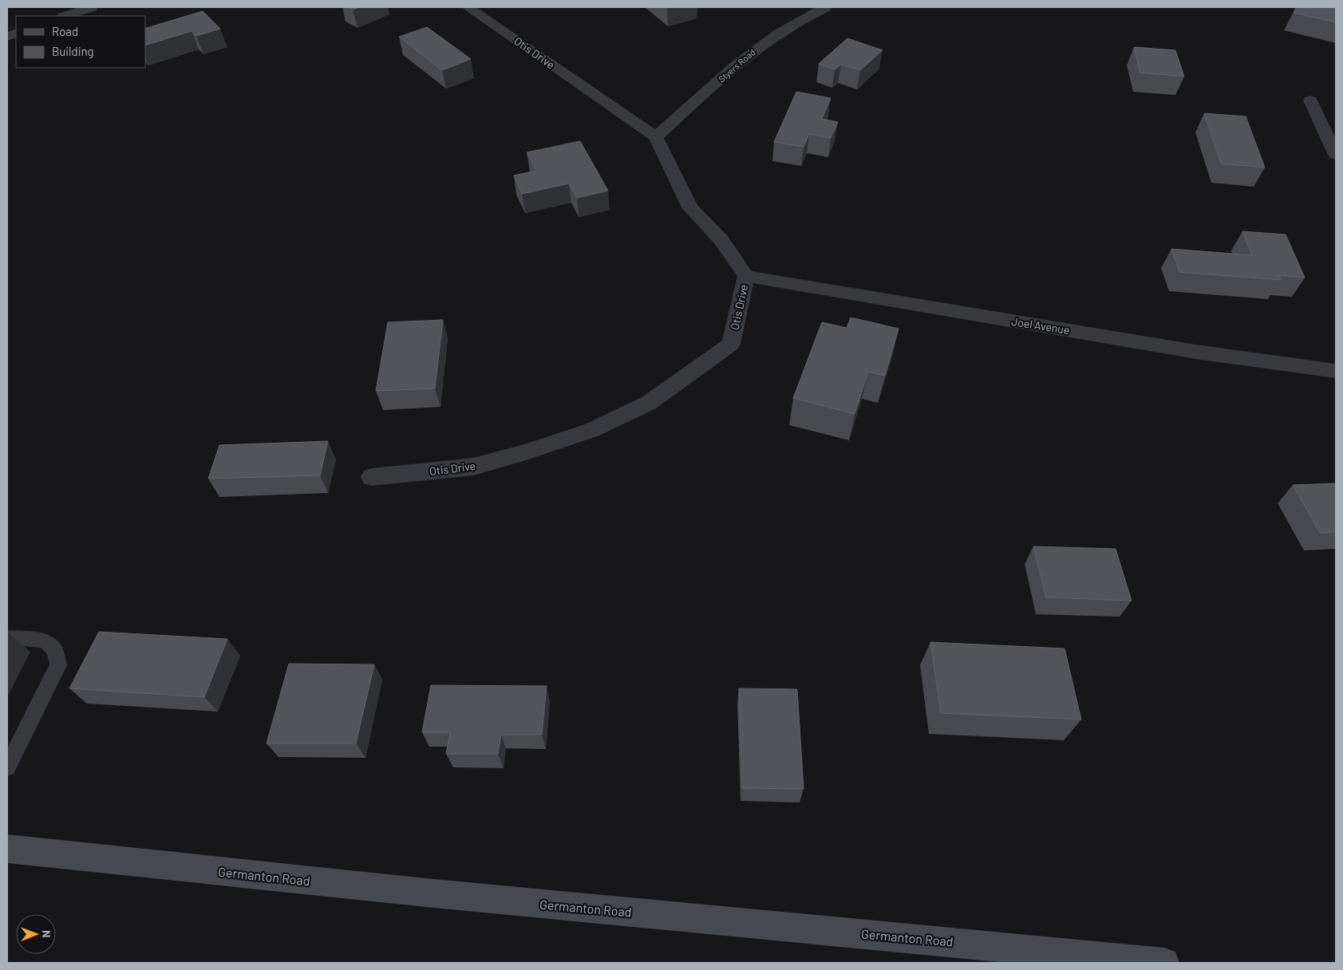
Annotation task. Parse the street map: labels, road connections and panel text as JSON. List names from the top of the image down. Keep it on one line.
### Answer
{"streets":{"main road":["Germanton Road"],"street":["Otis Drive","Styers Road","Joel Avenue"]},"crossings":[["Otis Drive","Styers Road"],["Otis Drive","Joel Avenue"]],"legend":["Road","Building"],"north":"right"}
